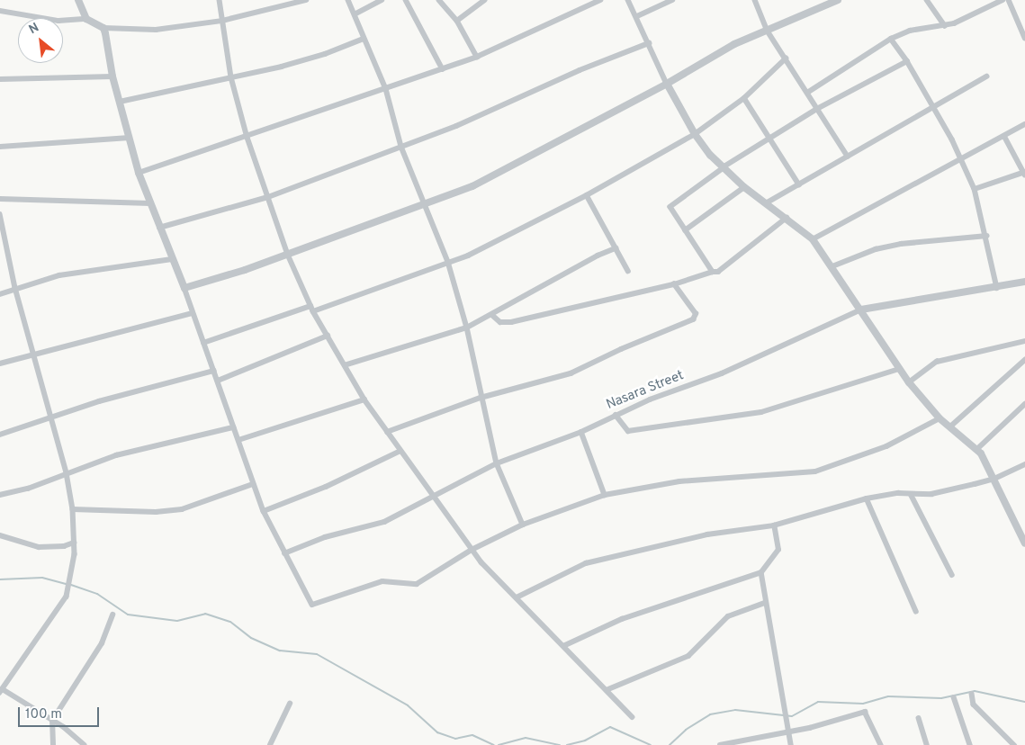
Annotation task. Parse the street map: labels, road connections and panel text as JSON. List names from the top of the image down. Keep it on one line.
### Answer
{"streets":{"street":["Nasara Street"]},"scale_bar":"100 m","north":"top left"}
